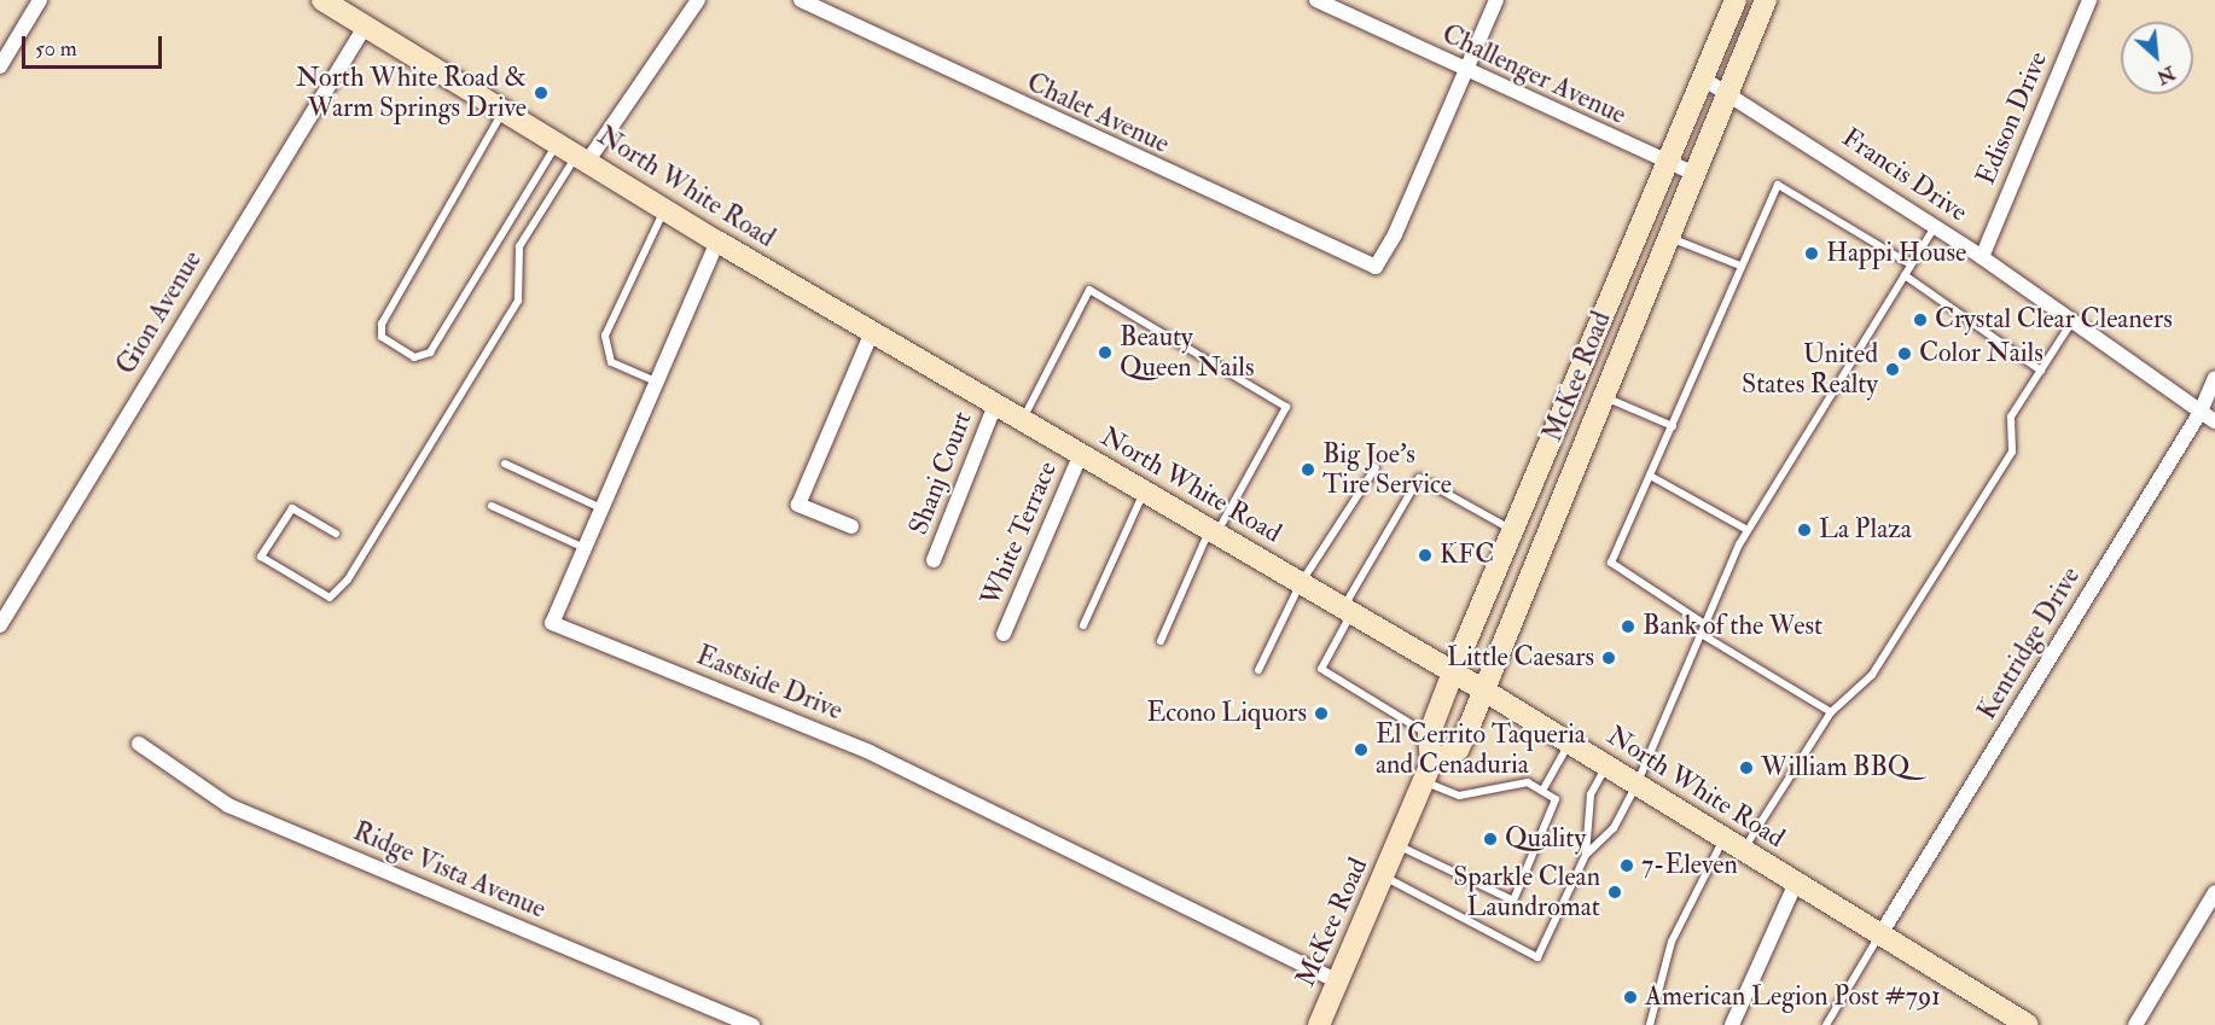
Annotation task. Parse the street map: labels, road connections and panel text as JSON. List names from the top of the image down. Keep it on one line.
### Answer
{"streets":{"main road":["North White Road","McKee Road"],"street":["Challenger Avenue","Chalet Avenue","Edison Drive","Francis Drive","Gion Avenue","Shanj Court","White Terrace","Kentridge Drive","Eastside Drive","Ridge Vista Avenue"]},"crossings":[["Challenger Avenue","Chalet Avenue"],["Challenger Avenue","McKee Road"],["Edison Drive","Francis Drive"],["Francis Drive","McKee Road"],["Francis Drive","Kentridge Drive"],["North White Road","Gion Avenue"],["North White Road","McKee Road"],["North White Road","Shanj Court"],["North White Road","White Terrace"],["North White Road","Kentridge Drive"],["North White Road","Eastside Drive"],["McKee Road","Eastside Drive"]],"places":["North White Road & Warm Springs Drive","Happi House","Crystal Clear Cleaners","Beauty Queen Nails","Color Nails","United States Realty","Big Joe's Tire Service","La Plaza","KFC","Bank of the West","Little Caesars","Econo Liquors","El Cerrito Taqueria and Cenaduria","William BBQ","Quality","7-Eleven","Sparkle Clean Laundromat","American Legion Post #791"],"scale_bar":"50 m","north":"bottom right"}
